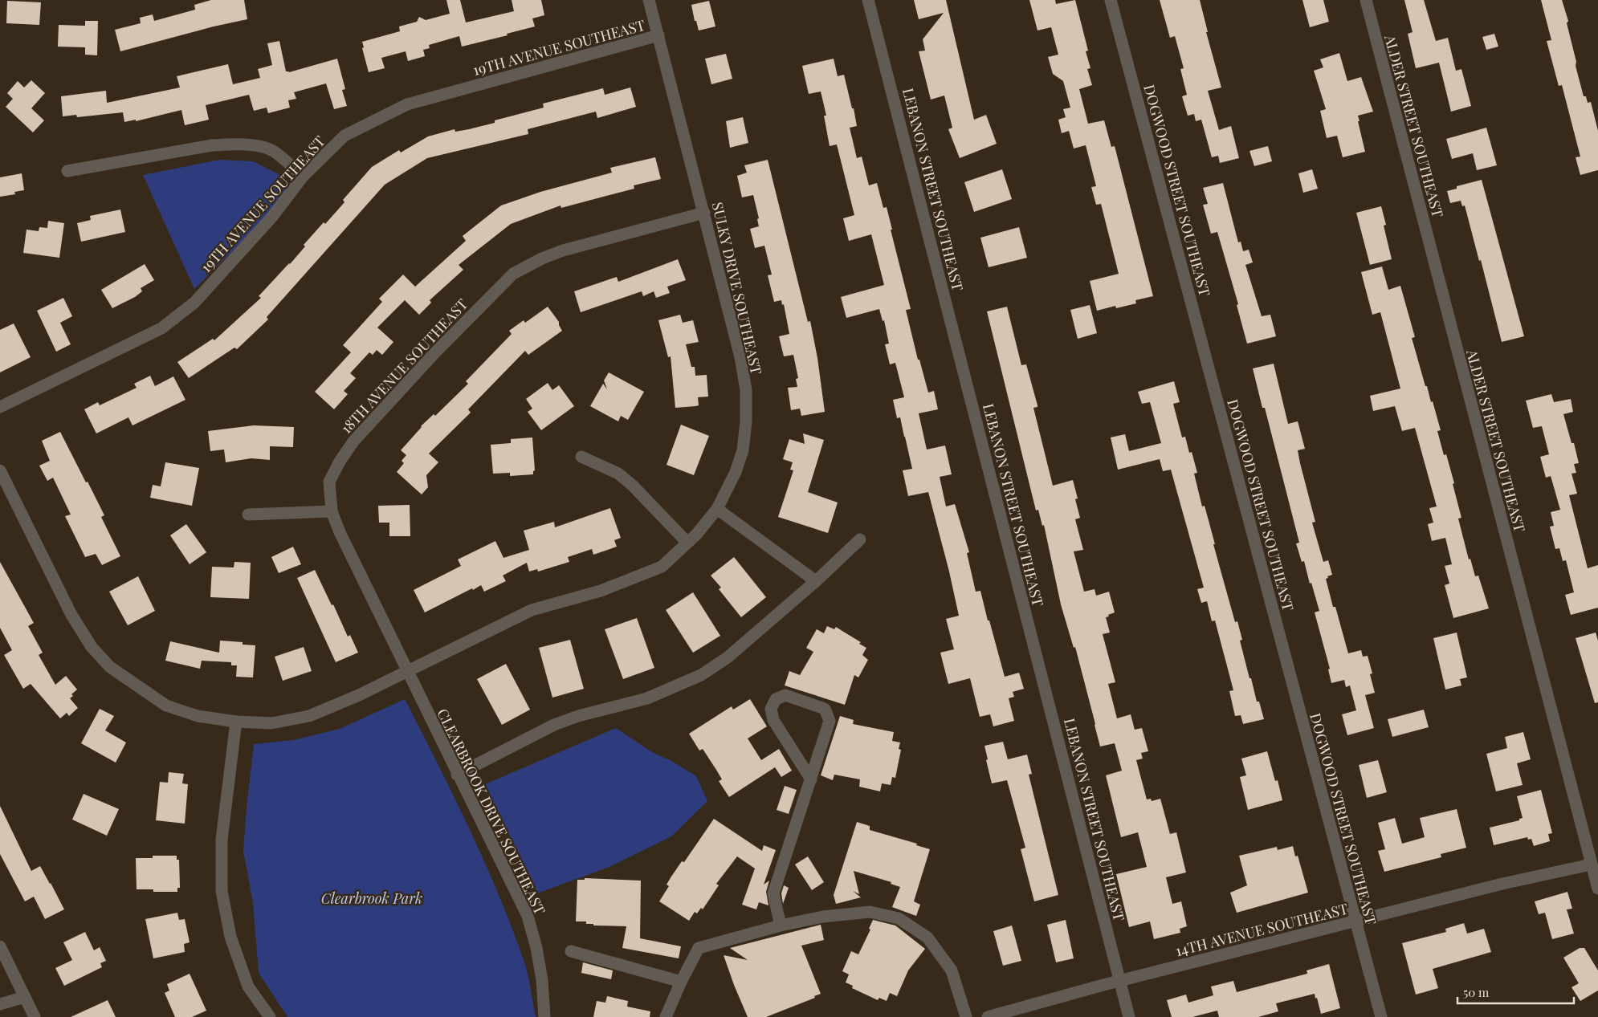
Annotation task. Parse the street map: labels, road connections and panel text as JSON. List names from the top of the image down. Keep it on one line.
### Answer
{"streets":{"street":["19TH AVENUE SOUTHEAST","ALDER STREET SOUTHEAST","LEBANON STREET SOUTHEAST","DOGWOOD STREET SOUTHEAST","SULKY DRIVE SOUTHEAST","18TH AVENUE SOUTHEAST","CLEARBROOK DRIVE SOUTHEAST","14TH AVENUE SOUTHEAST"]},"crossings":[["19TH AVENUE SOUTHEAST","SULKY DRIVE SOUTHEAST"],["ALDER STREET SOUTHEAST","14TH AVENUE SOUTHEAST"],["LEBANON STREET SOUTHEAST","14TH AVENUE SOUTHEAST"],["DOGWOOD STREET SOUTHEAST","14TH AVENUE SOUTHEAST"],["SULKY DRIVE SOUTHEAST","18TH AVENUE SOUTHEAST"],["SULKY DRIVE SOUTHEAST","CLEARBROOK DRIVE SOUTHEAST"],["18TH AVENUE SOUTHEAST","CLEARBROOK DRIVE SOUTHEAST"]],"parks":["Clearbrook Park"],"scale_bar":"50 m"}
